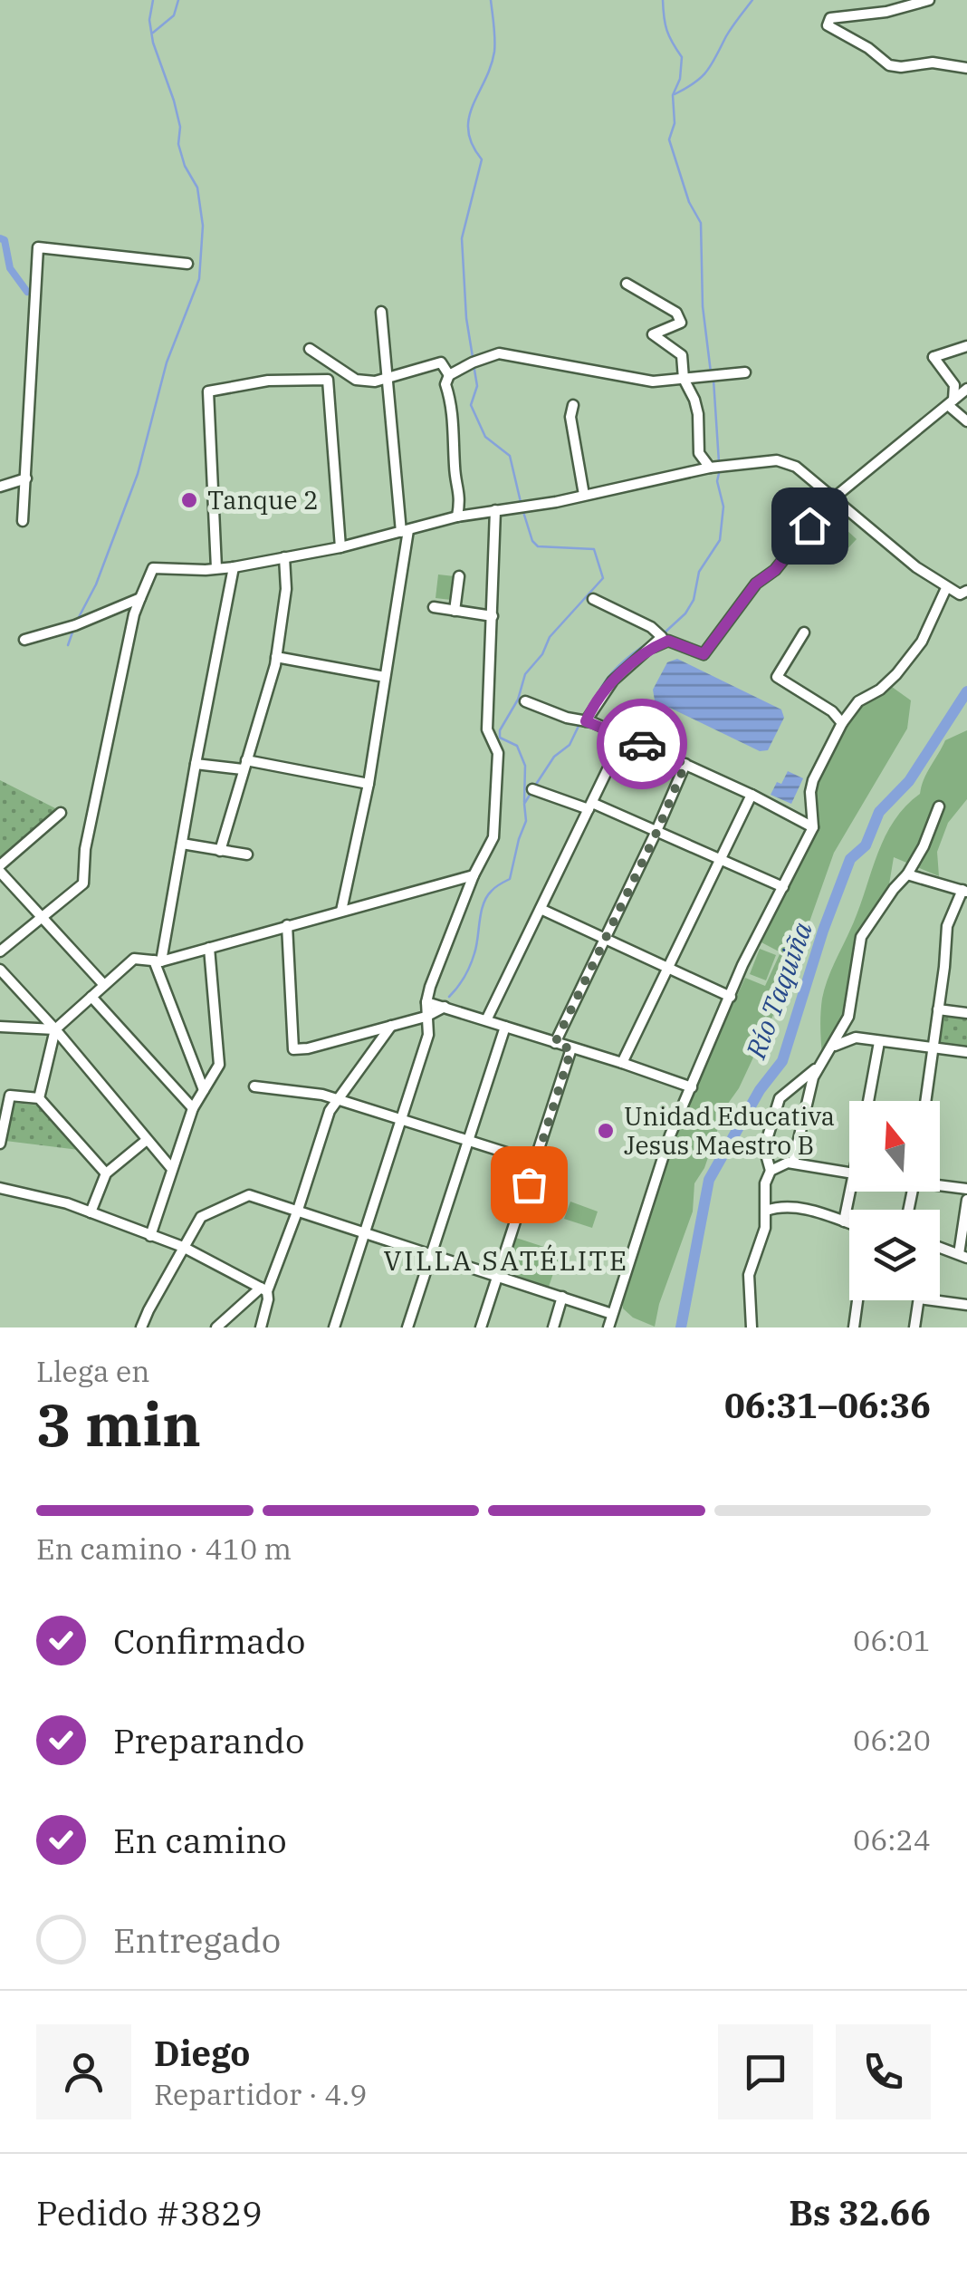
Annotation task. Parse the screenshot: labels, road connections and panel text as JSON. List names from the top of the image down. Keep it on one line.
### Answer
{"districts":["VILLA SATÉLITE"],"water":["Río Taquiña"],"places":["Tanque 2","Unidad Educativa Jesus Maestro B"],"north":"top","page":{"heading":["3 min","Llega en","06:31–06:36"],"panel":["Diego","Repartidor · 4.9","Pedido #3829","Bs 32.66"],"bar":"En camino · 410 m","list":[["Confirmado","06:01"],["Preparando","06:20"],["En camino","06:24"],"Entregado"]}}
